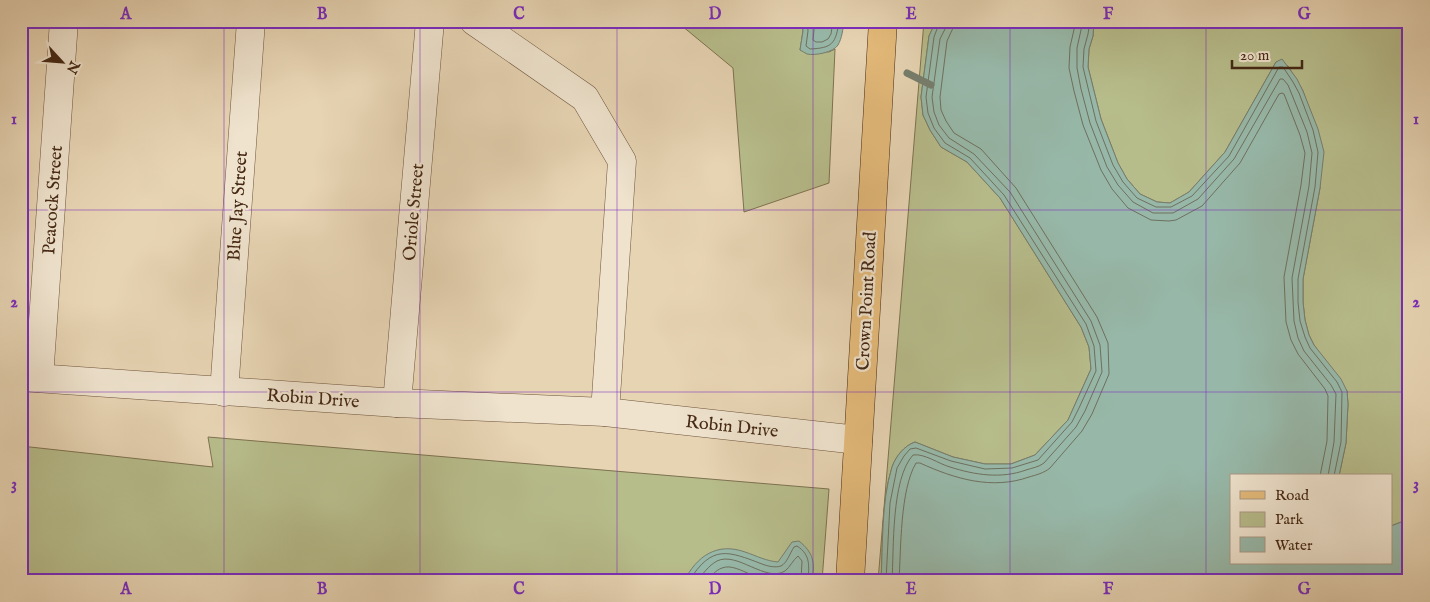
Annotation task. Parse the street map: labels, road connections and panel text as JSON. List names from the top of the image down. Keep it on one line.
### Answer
{"streets":{"main road":["Crown Point Road"],"street":["Peacock Street","Blue Jay Street","Oriole Street","Robin Drive"]},"crossings":[["Peacock Street","Robin Drive"],["Blue Jay Street","Robin Drive"],["Oriole Street","Robin Drive"],["Crown Point Road","Robin Drive"]],"legend":["Road","Park","Water"],"scale_bar":"20 m","north":"bottom right","grid":{"columns":["A","B","C","D","E","F","G"],"rows":["1","2","3"]}}
